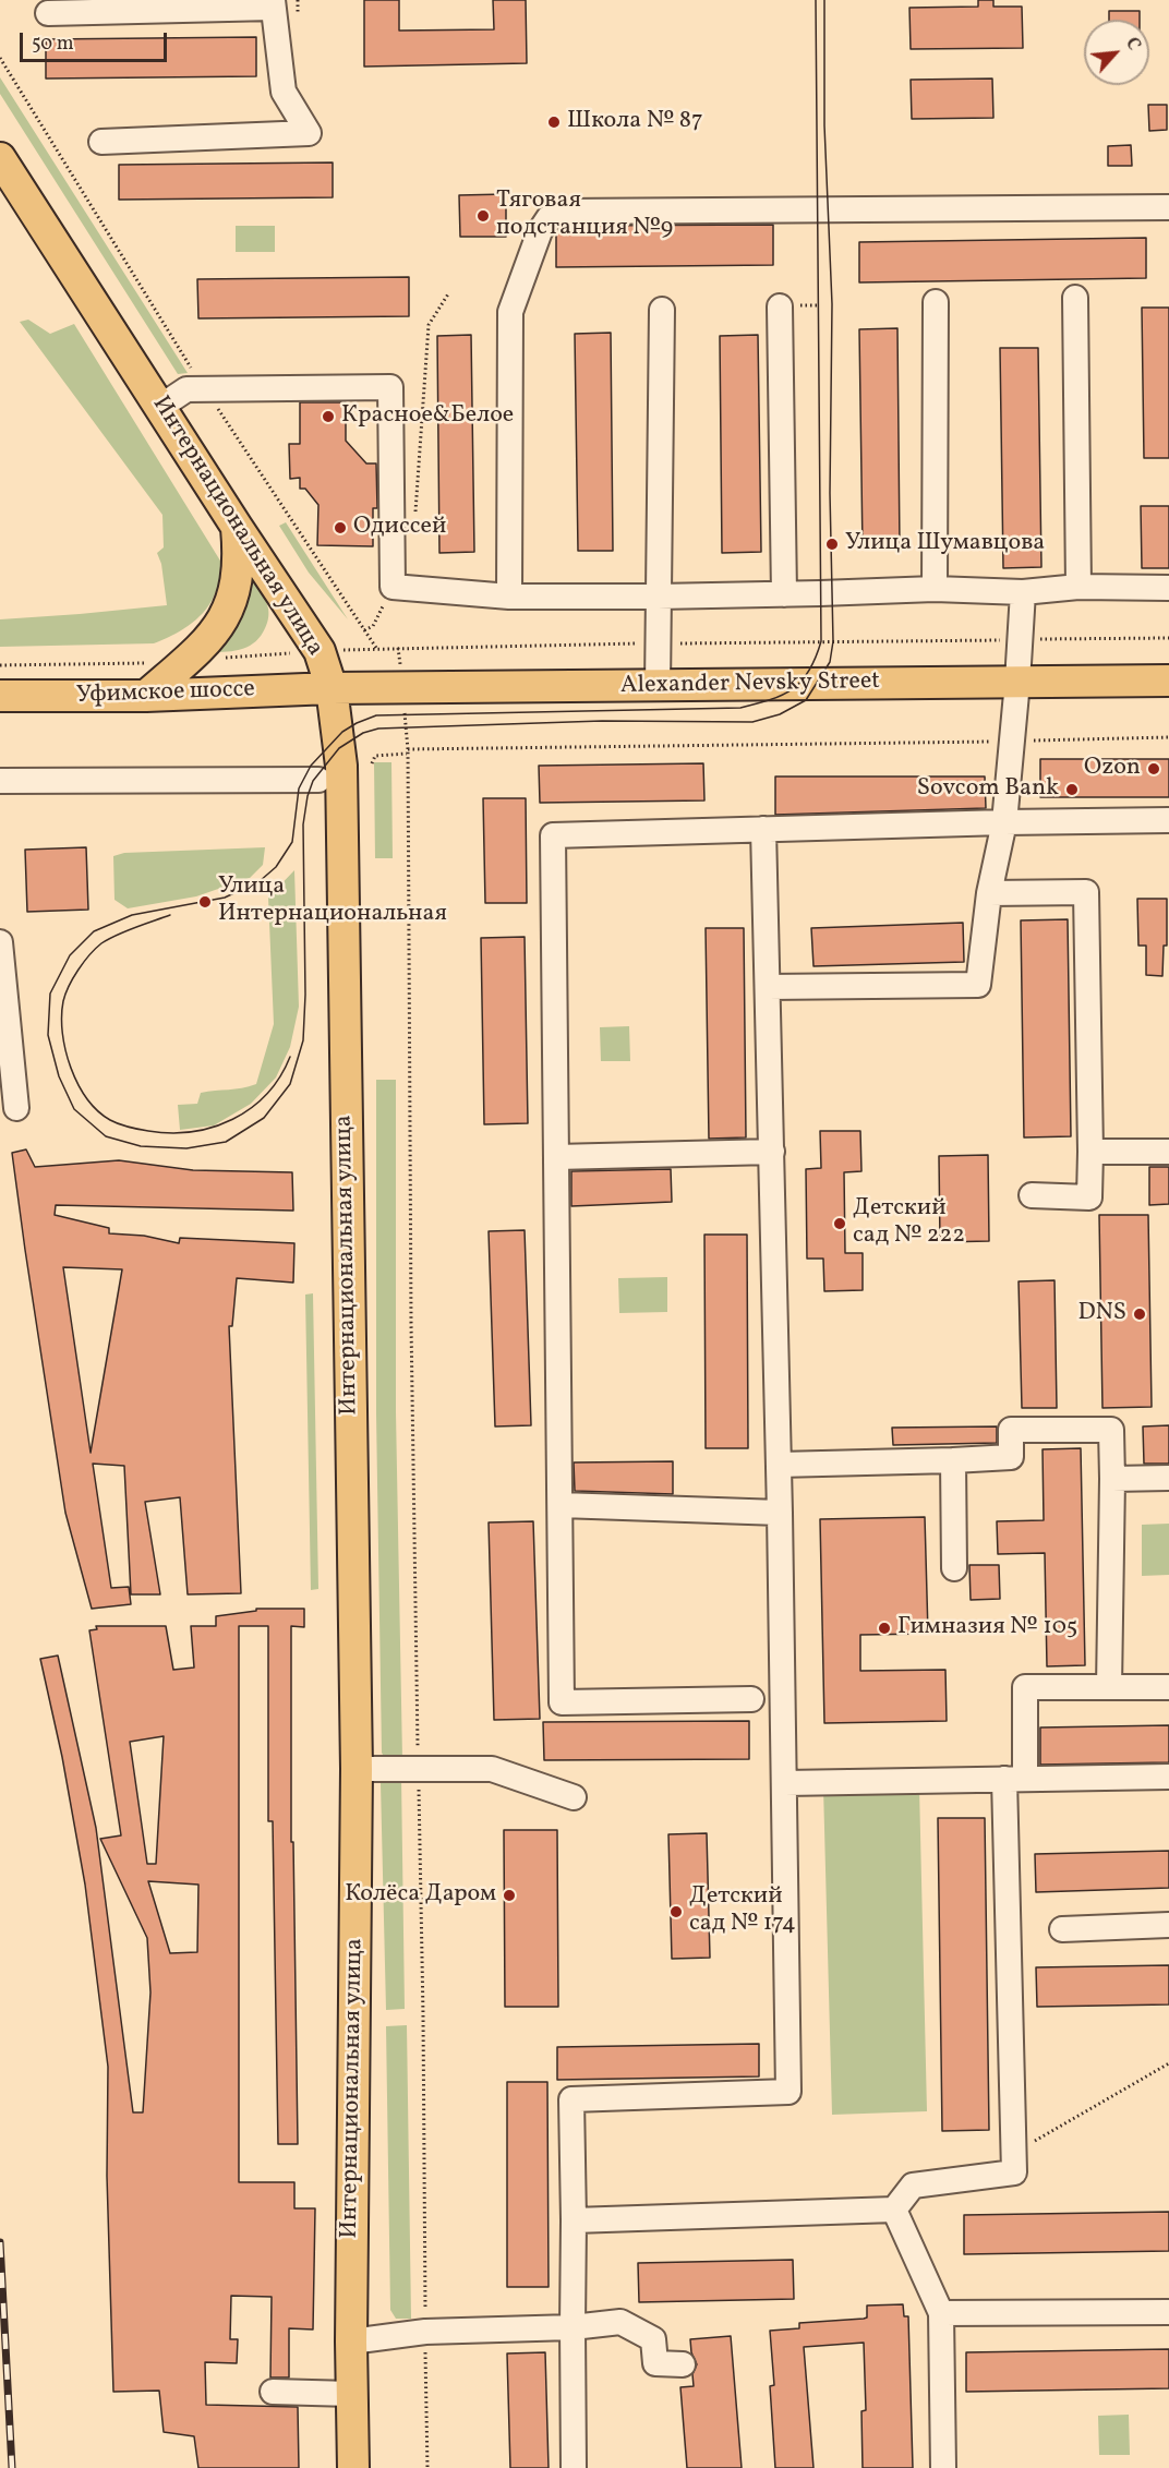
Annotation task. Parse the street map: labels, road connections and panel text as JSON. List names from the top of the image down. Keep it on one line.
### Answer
{"streets":{"main road":["Интернациональная улица","Alexander Nevsky Street","Уфимское шоссе"]},"crossings":[["Интернациональная улица","Alexander Nevsky Street"],["Интернациональная улица","Уфимское шоссе"],["Alexander Nevsky Street","Уфимское шоссе"]],"places":["Школа № 87","Тяговая подстанция №9","Красное&Белое","Одиссей","Улица Шумавцова","Ozon","Sovcom Bank","Улица Интернациональная","Детский сад № 222","DNS","Гимназия № 105","Колёса Даром","Детский сад № 174"],"scale_bar":"50 m","north":"top right"}
